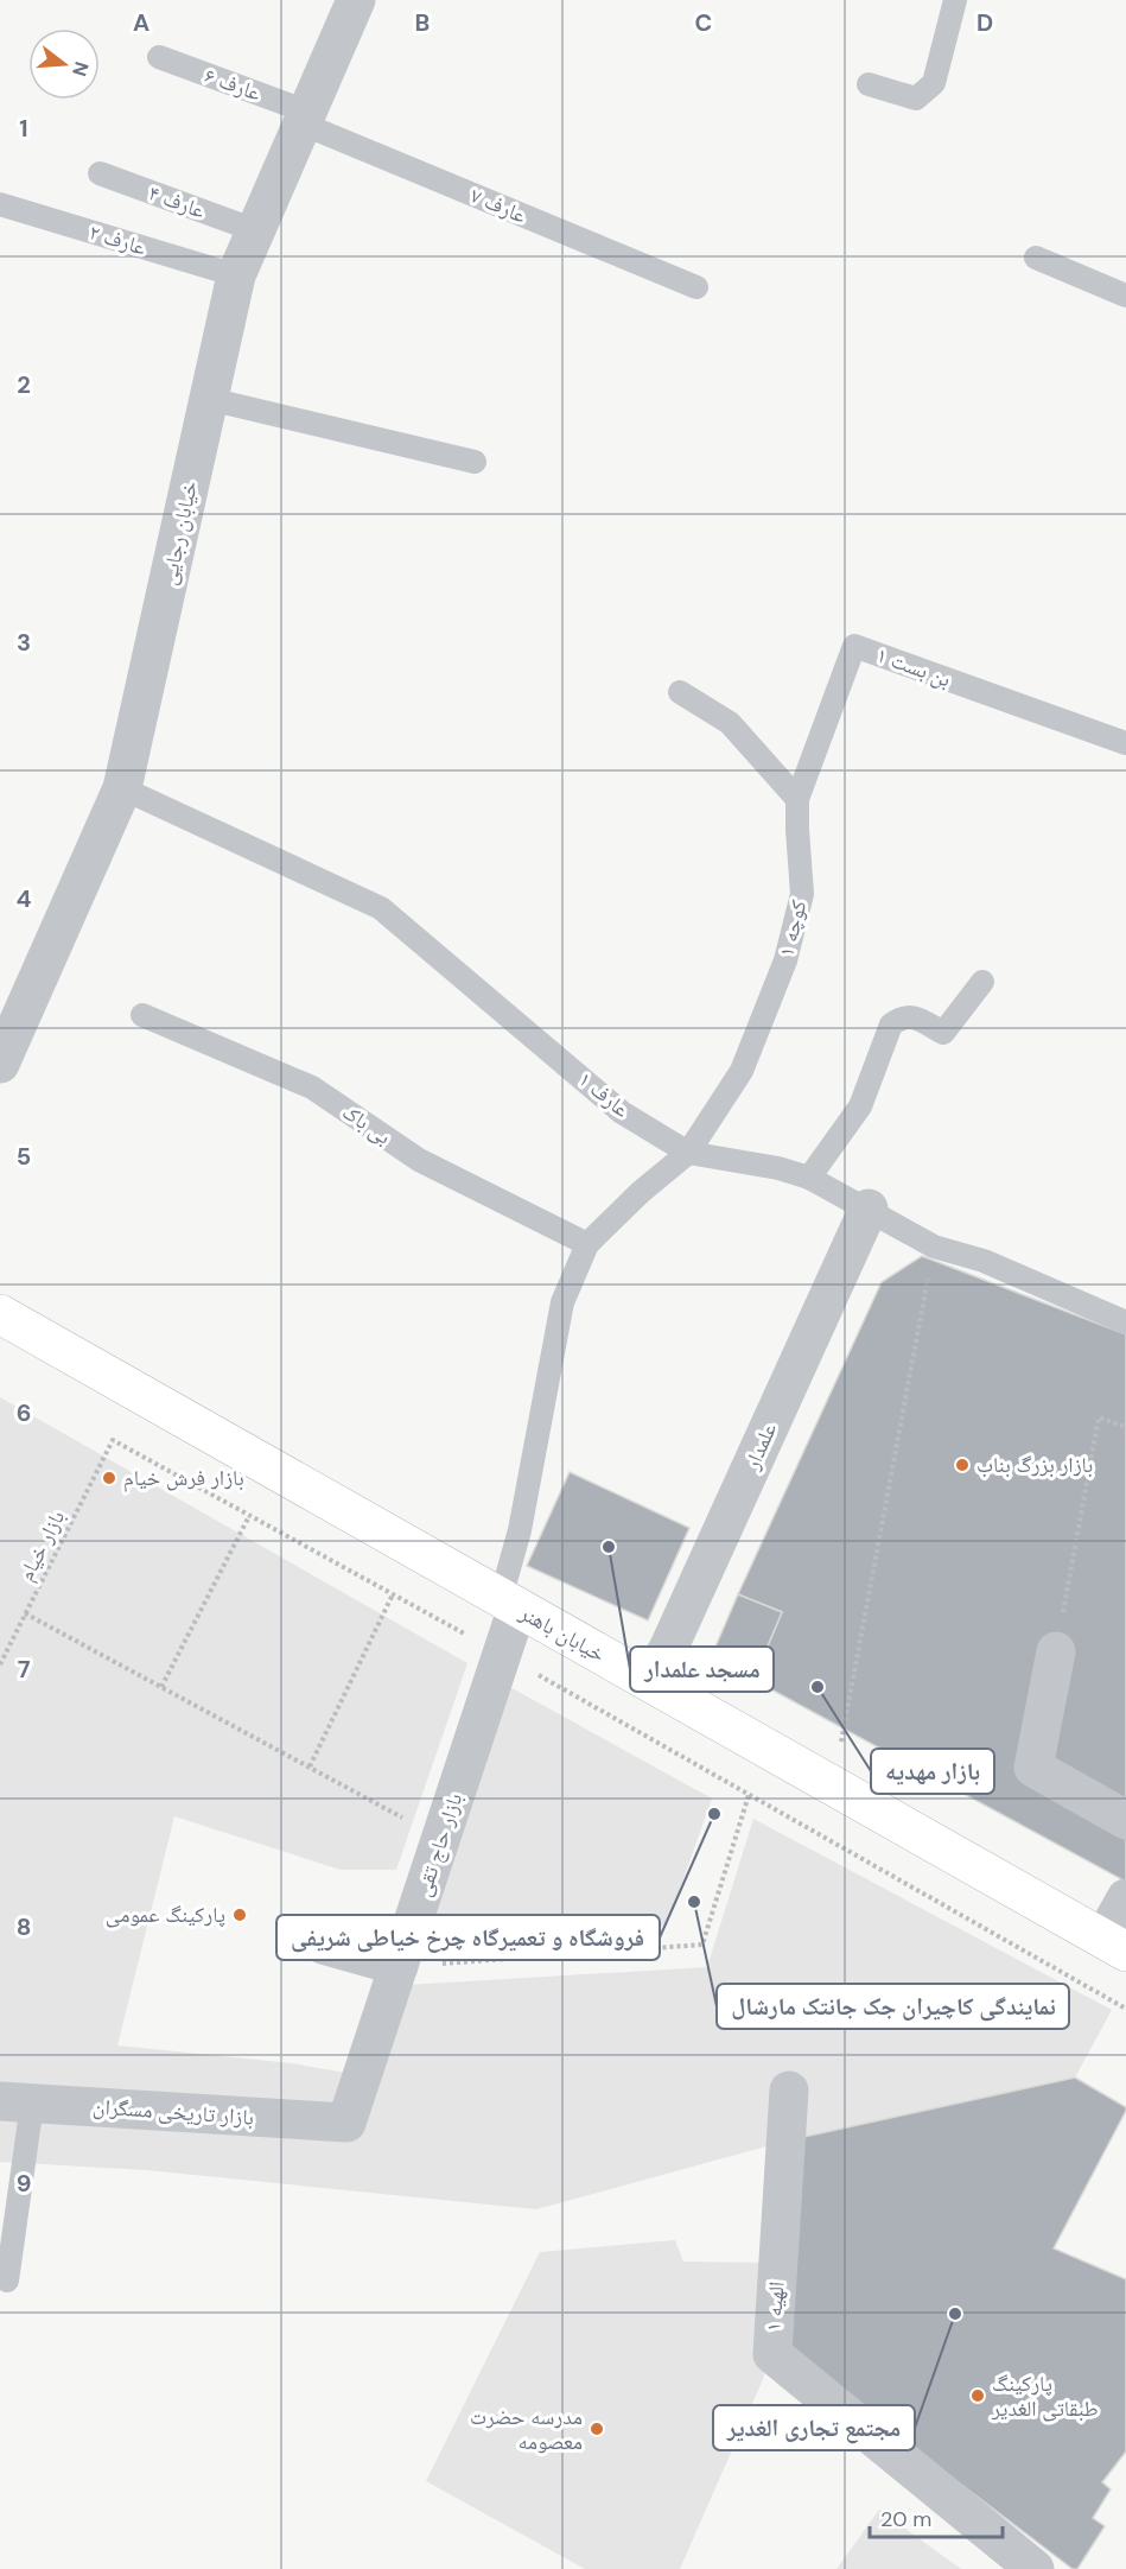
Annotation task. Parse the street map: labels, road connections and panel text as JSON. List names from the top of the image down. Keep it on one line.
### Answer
{"streets":{"main road":["خیابان باهنر"],"street":["خیابان رجایی","علمدار","بازار حاج تقی","بازار تاریخی مسگران","الهیه ۱"],"lane":["عارف ۶","عارف ۴","عارف ۷","عارف ۲","بن بست ۱","کوچه ۱","عارف ۱","بی باک"],"path":["بازار خیام"]},"crossings":[["عارف ۶","عارف ۷"],["عارف ۶","خیابان رجایی"],["عارف ۴","خیابان رجایی"],["عارف ۷","خیابان رجایی"],["عارف ۲","خیابان رجایی"],["خیابان رجایی","عارف ۱"],["بن بست ۱","کوچه ۱"],["کوچه ۱","عارف ۱"],["عارف ۱","علمدار"],["علمدار","خیابان باهنر"],["خیابان باهنر","بازار حاج تقی"],["بازار حاج تقی","بازار تاریخی مسگران"]],"places":["بازار بزرگ بناب","بازار فرش خیام","مسجد علمدار","بازار مهدیه","فروشگاه و تعمیرگاه چرخ خیاطی شریفی","نمایندگی کاچیران جک جانتک مارشال","پارکینگ عمومی","مجتمع تجاری الغدیر","پارکینگ طبقاتی الغدیر","مدرسه حضرت معصومه"],"scale_bar":"20 m","north":"right","grid":{"columns":["A","B","C","D"],"rows":["1","2","3","4","5","6","7","8","9"]}}
